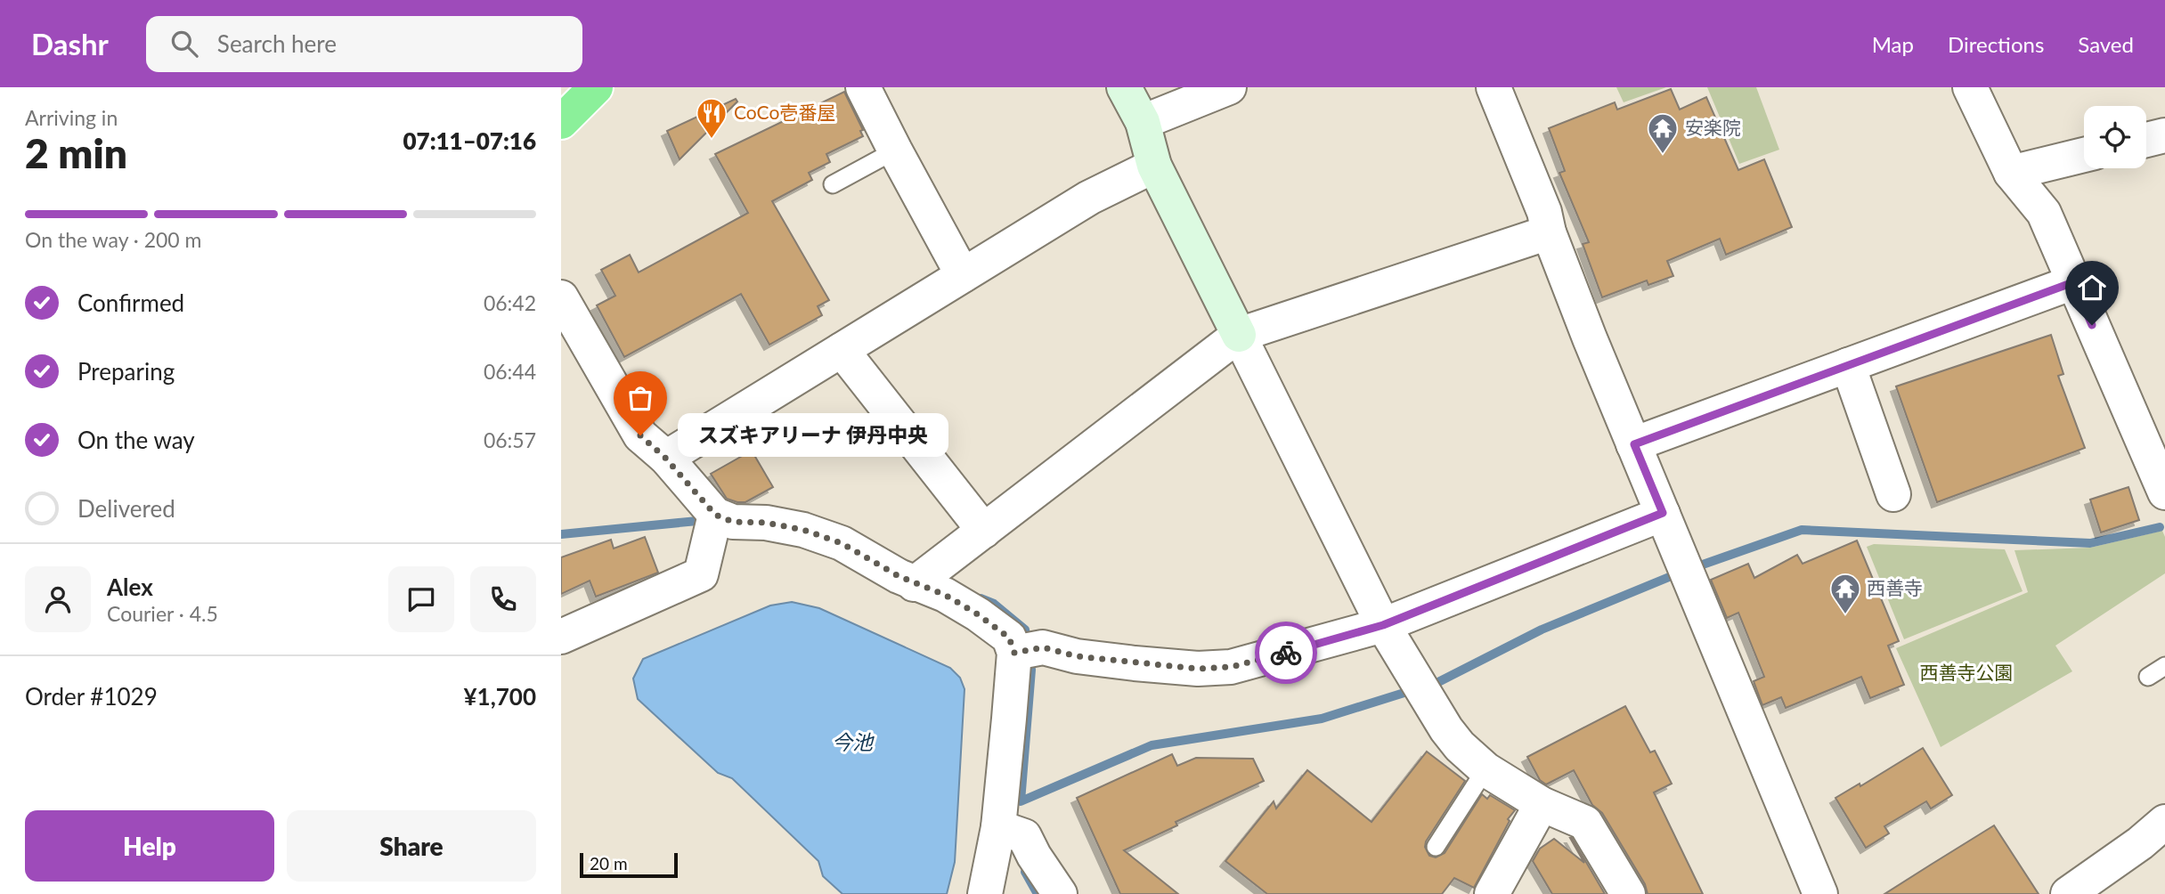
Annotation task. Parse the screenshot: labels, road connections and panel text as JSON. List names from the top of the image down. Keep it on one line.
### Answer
{"water":["今池"],"parks":["西善寺公園"],"places":{"restaurant":["CoCo壱番屋"],"temple":["安楽院","西善寺"],"other":["スズキアリーナ 伊丹中央"]},"scale_bar":"20 m","page":{"header":"Dashr","search":"Search here","nav":["Map","Directions","Saved"],"heading":["2 min","Arriving in","07:11–07:16"],"panel":["Alex","Courier · 4.5","Order #1029","¥1,700"],"bar":"On the way · 200 m","list":[["Confirmed","06:42"],["Preparing","06:44"],["On the way","06:57"],"Delivered"],"bubble":"スズキアリーナ 伊丹中央","buttons":["Help","Share"],"scale":"20 m"}}
